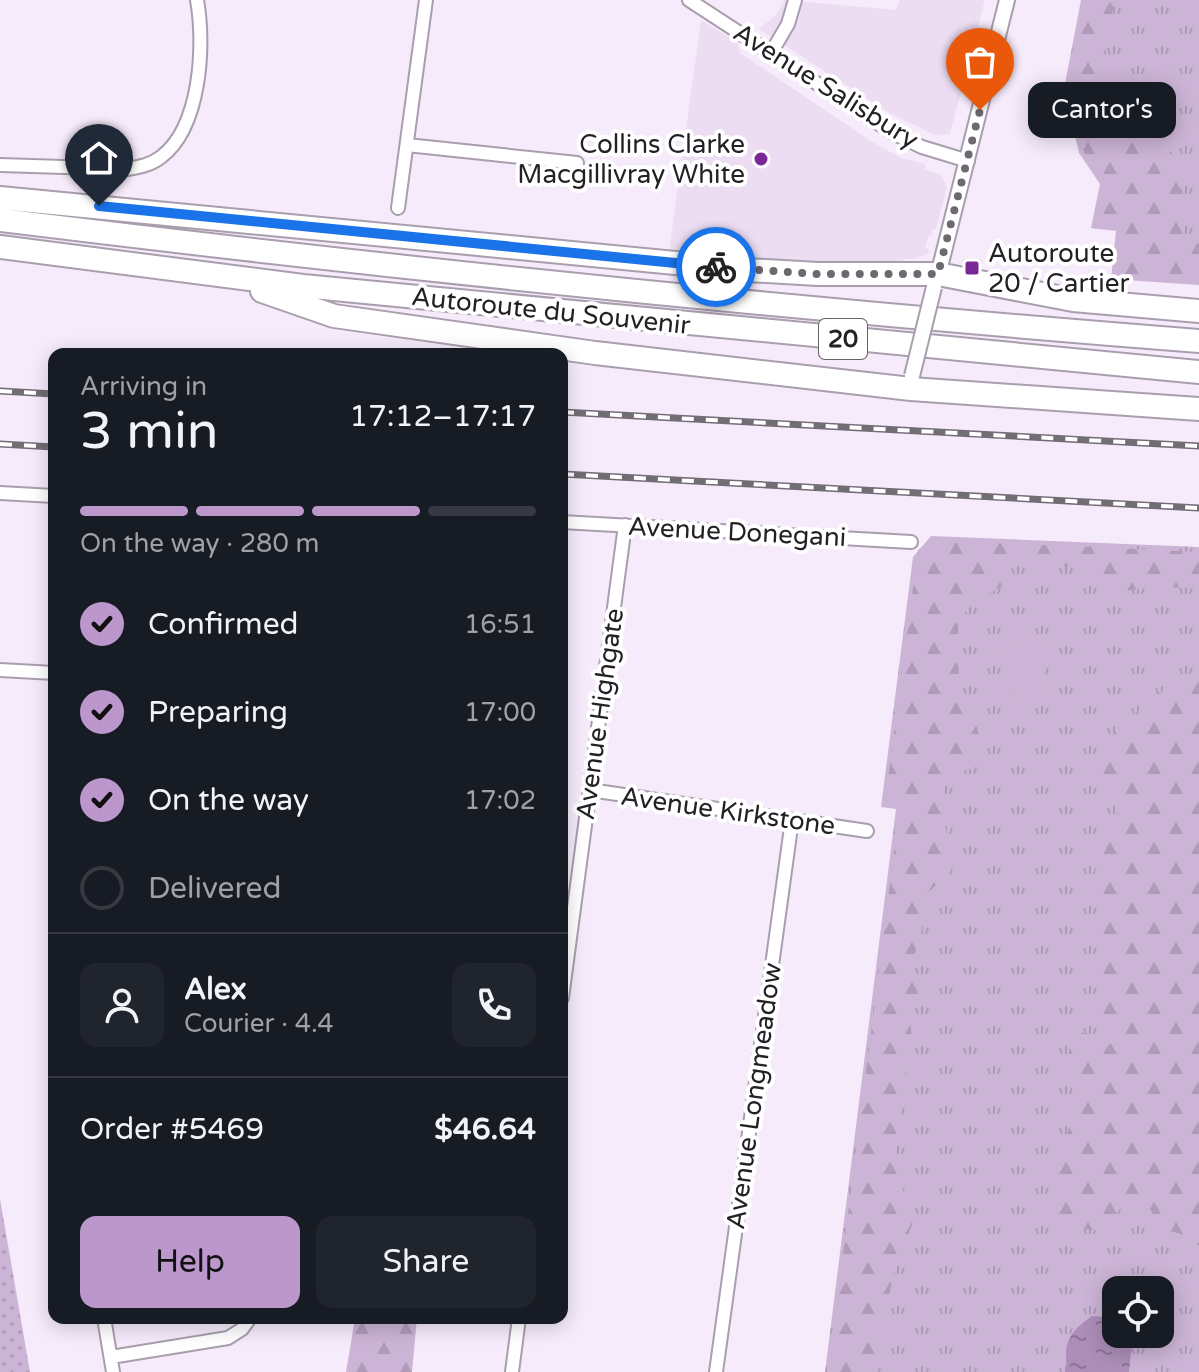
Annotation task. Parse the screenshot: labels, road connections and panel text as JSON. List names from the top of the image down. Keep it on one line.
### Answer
{"streets":{"highway":["Autoroute du Souvenir","20"],"street":["Avenue Salisbury","Avenue Donegani","Avenue Highgate","Avenue Kirkstone","Avenue Longmeadow"]},"crossings":[["Avenue Donegani","Avenue Highgate"],["Avenue Highgate","Avenue Kirkstone"],["Avenue Kirkstone","Avenue Longmeadow"]],"places":{"other":["Cantor's","Collins Clarke Macgillivray White"],"transit":["Autoroute 20 / Cartier"]},"page":{"bubble":"Cantor's","heading":["3 min","Arriving in","17:12–17:17"],"panel":["Alex","Courier · 4.4","Order #5469","$46.64"],"bar":"On the way · 280 m","list":[["Confirmed","16:51"],["Preparing","17:00"],["On the way","17:02"],"Delivered"],"buttons":["Help","Share"]}}
